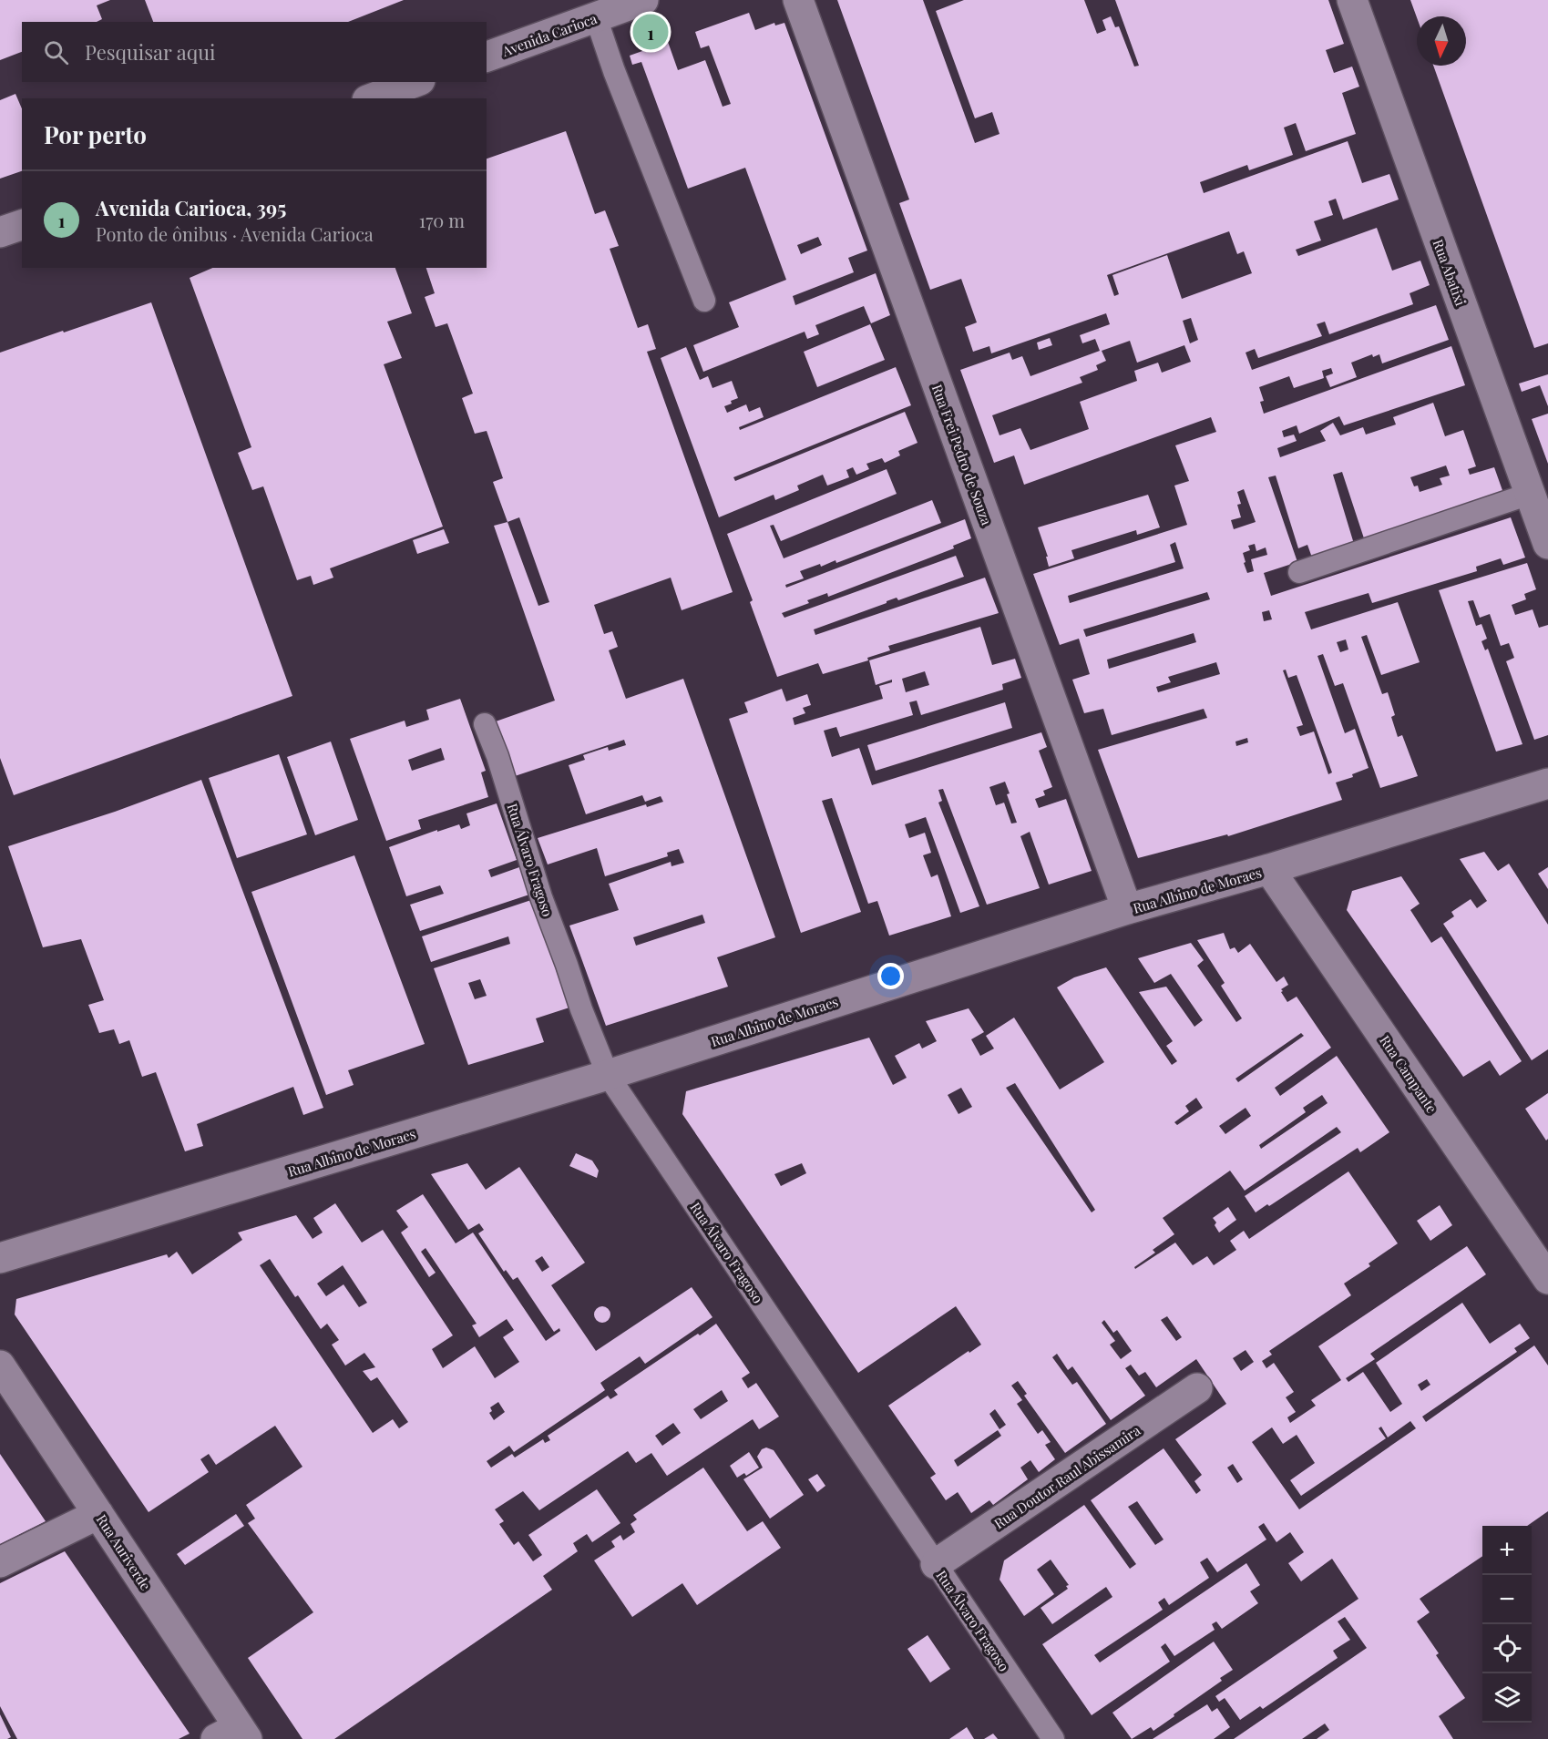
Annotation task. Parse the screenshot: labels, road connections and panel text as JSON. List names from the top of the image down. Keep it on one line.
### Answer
{"streets":{"street":["Avenida Carioca","Rua Abatixi","Rua Frei Pedro de Souza","Rua Albino de Moraes","Rua Campante","Rua Doutor Raul Abissamira","Rua Auriverde"],"lane":["Rua Álvaro Fragoso"]},"crossings":[["Rua Frei Pedro de Souza","Rua Albino de Moraes"],["Rua Álvaro Fragoso","Rua Albino de Moraes"],["Rua Álvaro Fragoso","Rua Doutor Raul Abissamira"],["Rua Albino de Moraes","Rua Campante"]],"north":"bottom","page":{"pins":"1","search":"Pesquisar aqui","heading":"Por perto","list":[{"mark":"1","name":"Avenida Carioca, 395","note":"Ponto de ônibus · Avenida Carioca","value":"170 m"}],"map_buttons":["+","−"]}}
